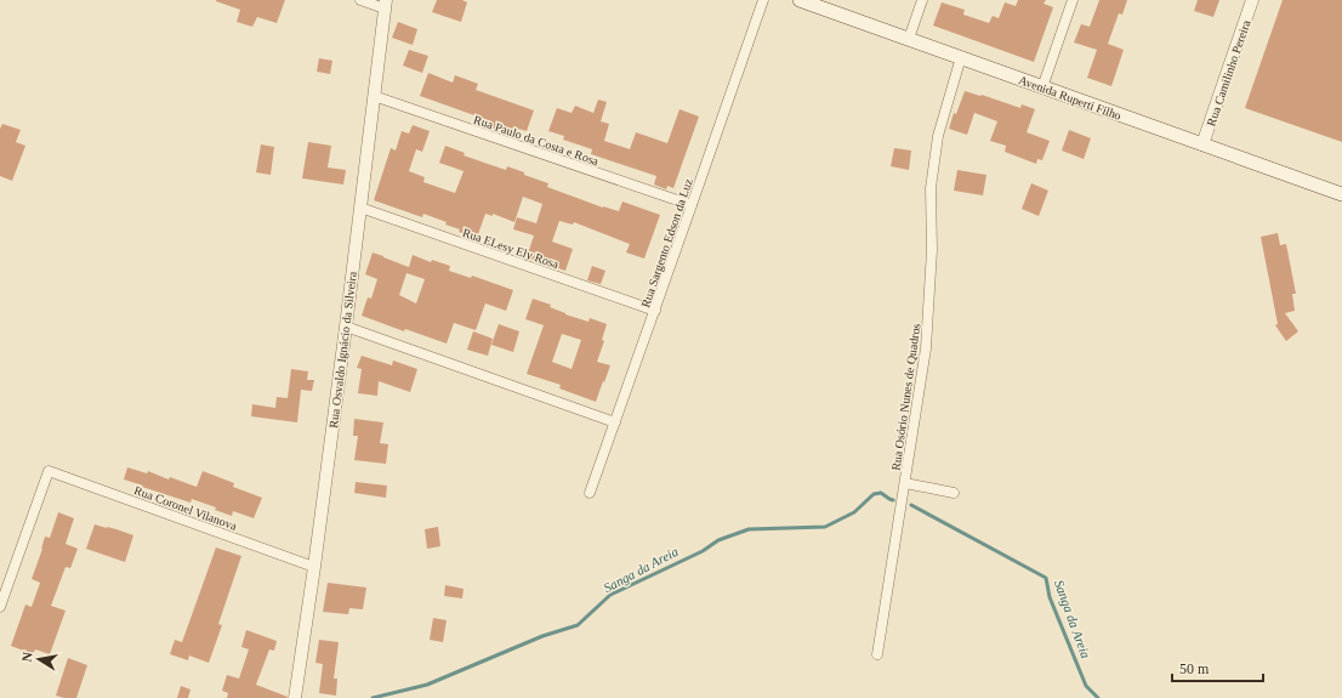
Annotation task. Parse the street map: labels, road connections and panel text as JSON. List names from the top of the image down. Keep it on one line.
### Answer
{"streets":{"main road":["Avenida Ruperti Filho"],"street":["Rua Camilinho Pereira","Rua Paulo da Costa e Rosa","Rua Sargento Edson da Luz","Rua ELesy Ely Rosa","Rua Osvaldo Ignácio da Silveira","Rua Osório Nunes de Quadros","Rua Coronel Vilanova"]},"crossings":[["Rua Camilinho Pereira","Avenida Ruperti Filho"],["Avenida Ruperti Filho","Rua Osório Nunes de Quadros"],["Rua Paulo da Costa e Rosa","Rua Sargento Edson da Luz"],["Rua Paulo da Costa e Rosa","Rua Osvaldo Ignácio da Silveira"],["Rua Sargento Edson da Luz","Rua ELesy Ely Rosa"],["Rua ELesy Ely Rosa","Rua Osvaldo Ignácio da Silveira"],["Rua Osvaldo Ignácio da Silveira","Rua Coronel Vilanova"]],"water":["Sanga da Areia"],"scale_bar":"50 m","north":"left"}
